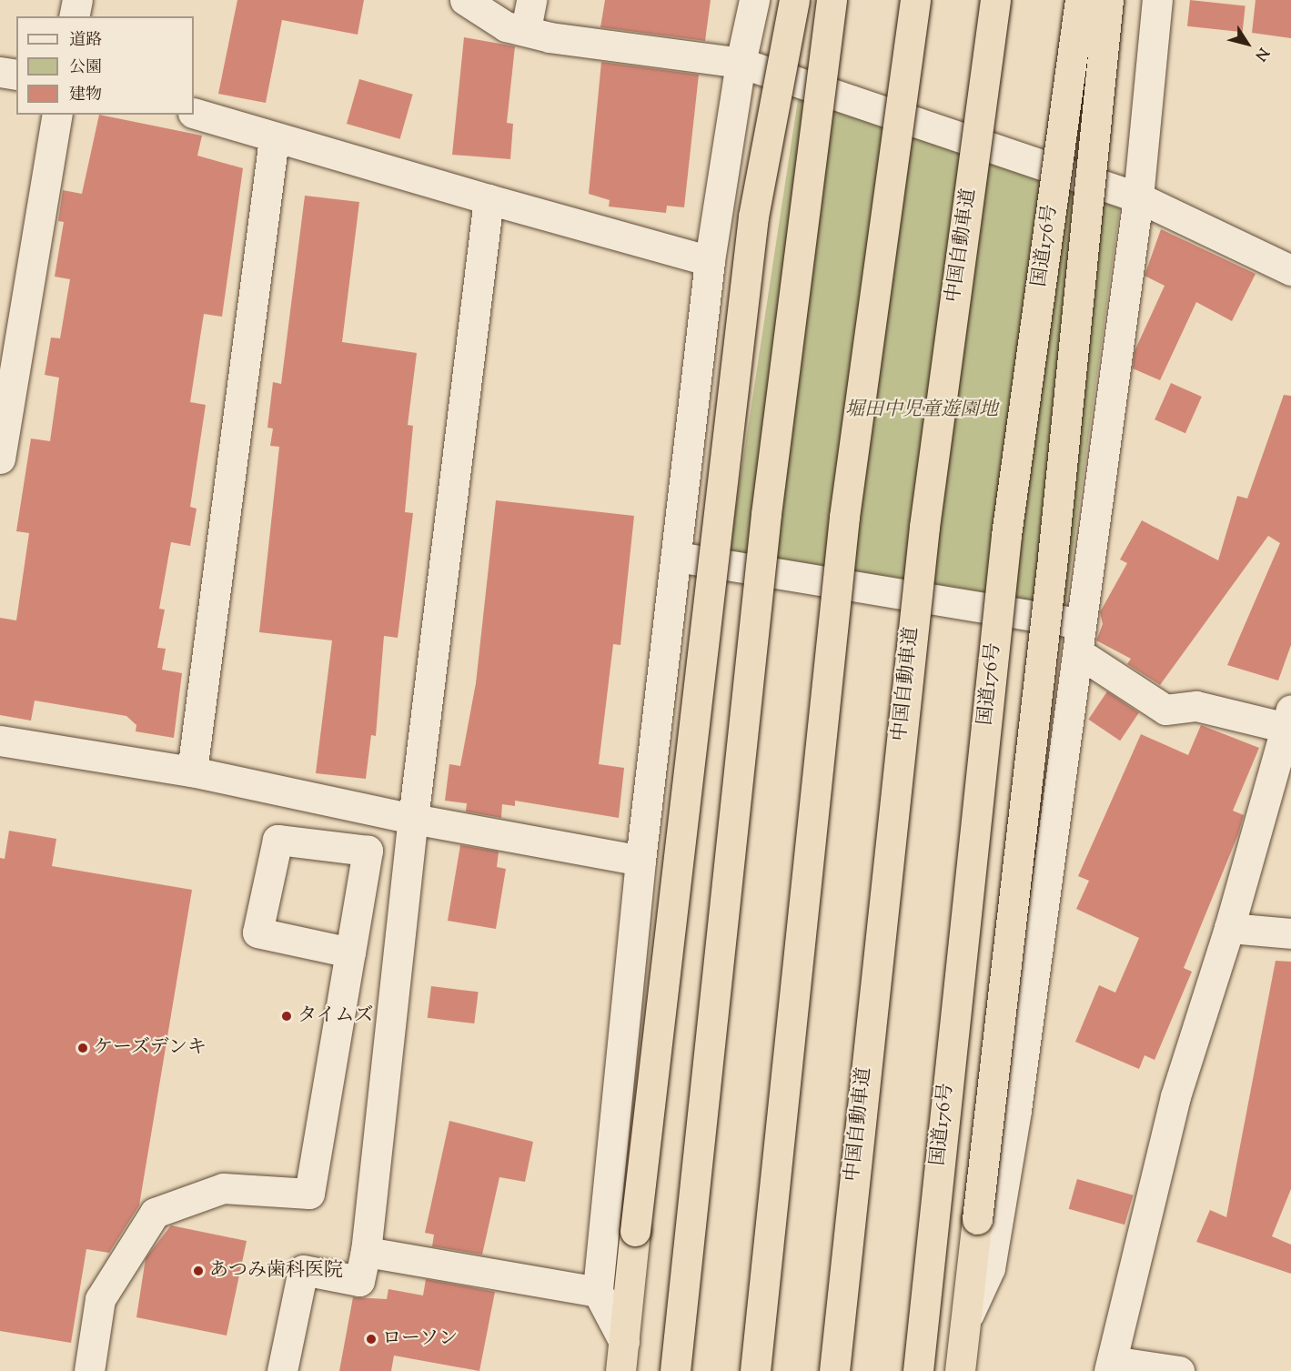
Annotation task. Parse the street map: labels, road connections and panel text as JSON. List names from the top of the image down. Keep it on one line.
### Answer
{"streets":{"highway":["中国自動車道","国道176号"]},"parks":["堀田中児童遊園地"],"places":["タイムズ","ケーズデンキ","あつみ歯科医院","ローソン"],"legend":["道路","公園","建物"],"north":"bottom right"}
